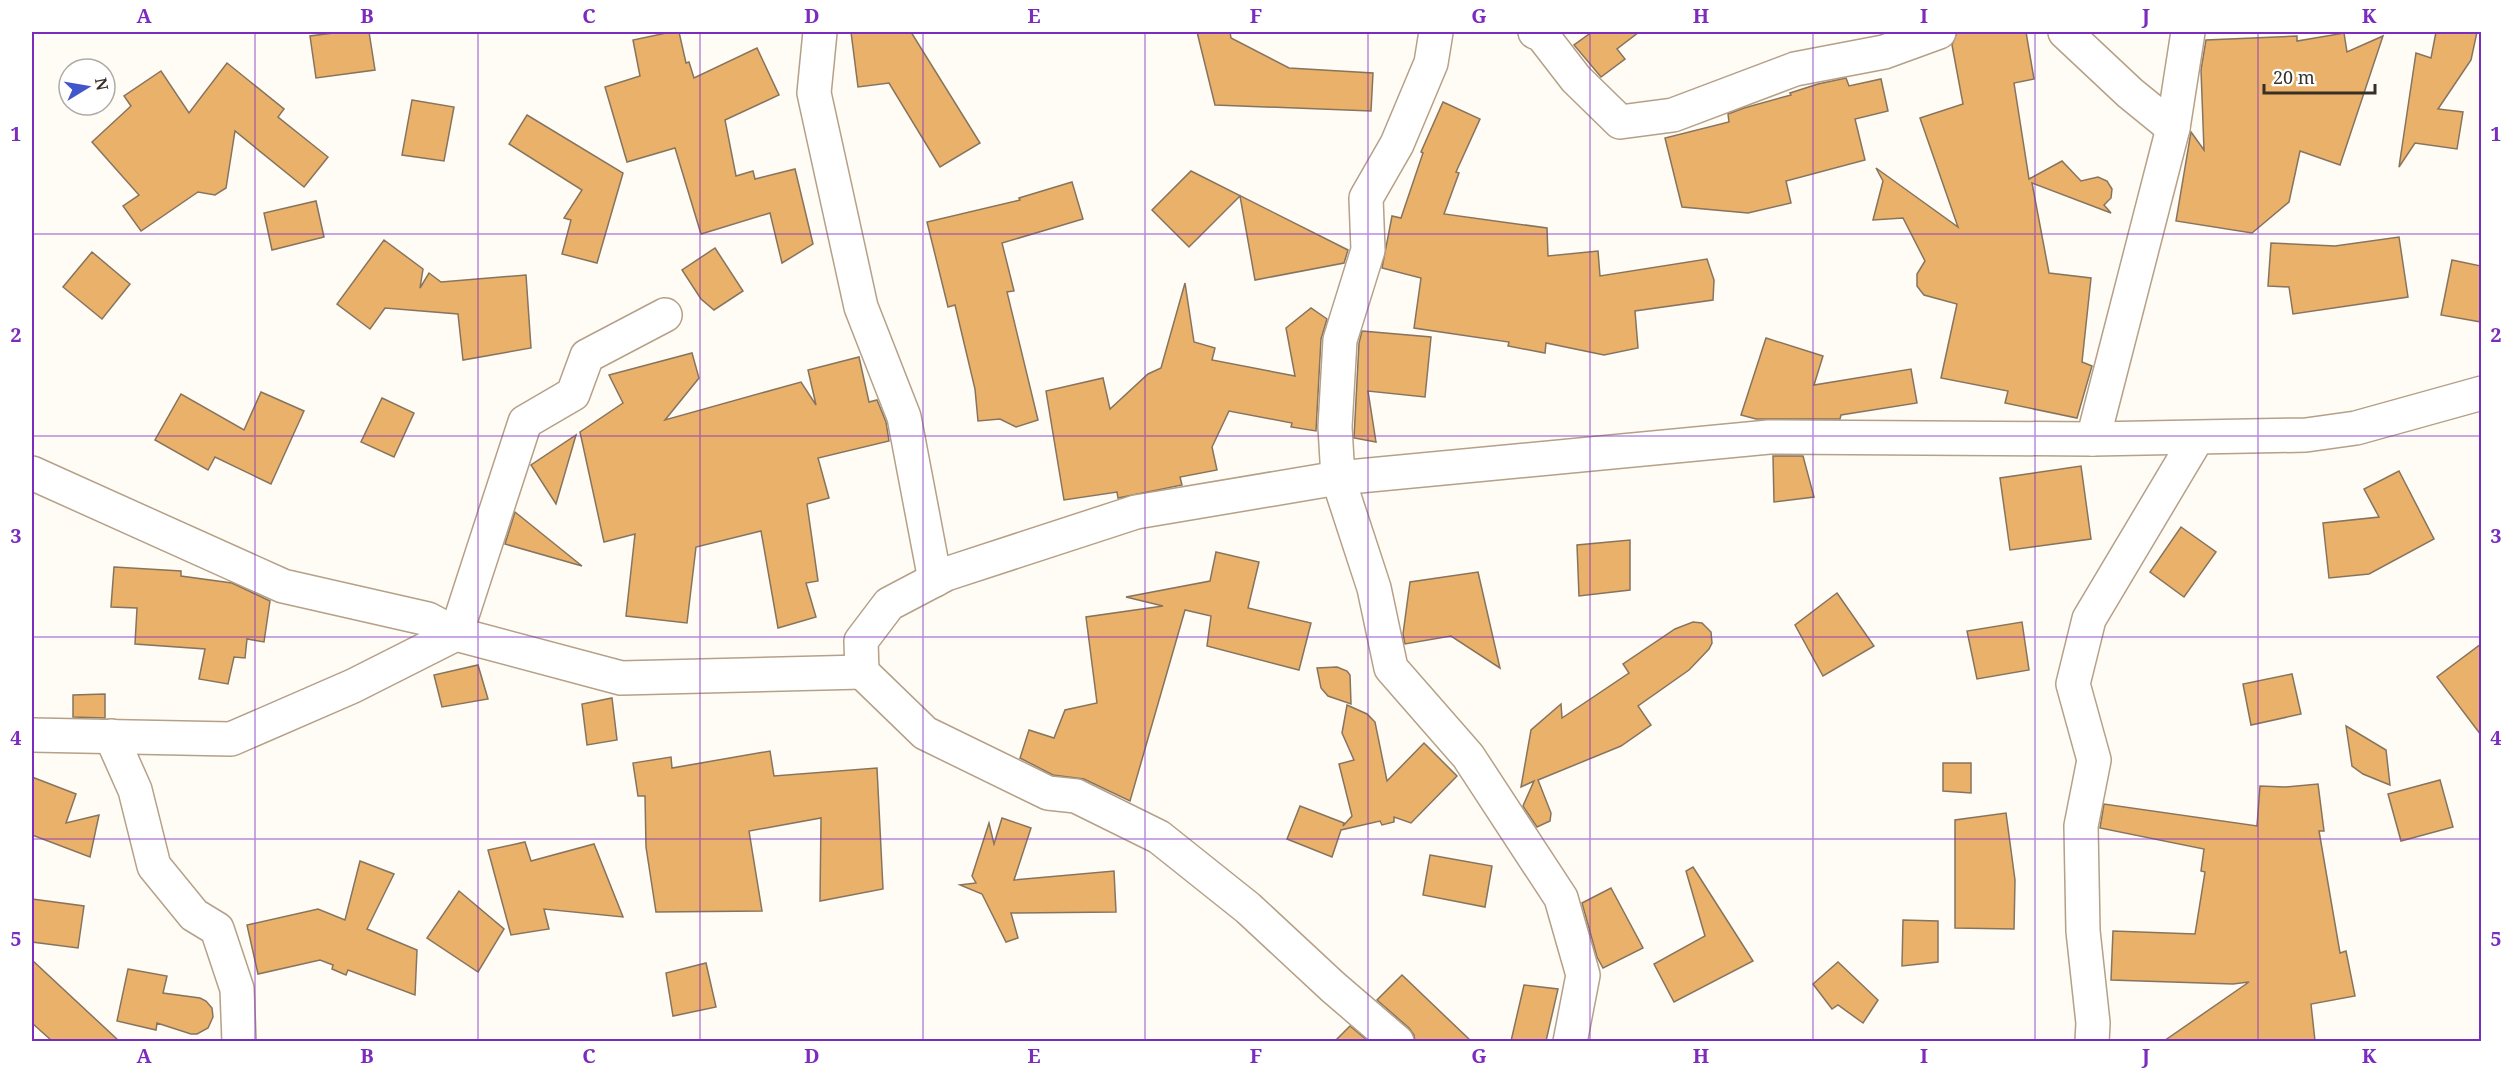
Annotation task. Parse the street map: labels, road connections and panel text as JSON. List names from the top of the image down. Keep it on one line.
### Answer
{"scale_bar":"20 m","north":"right","grid":{"columns":["A","B","C","D","E","F","G","H","I","J","K"],"rows":["1","2","3","4","5"]}}
